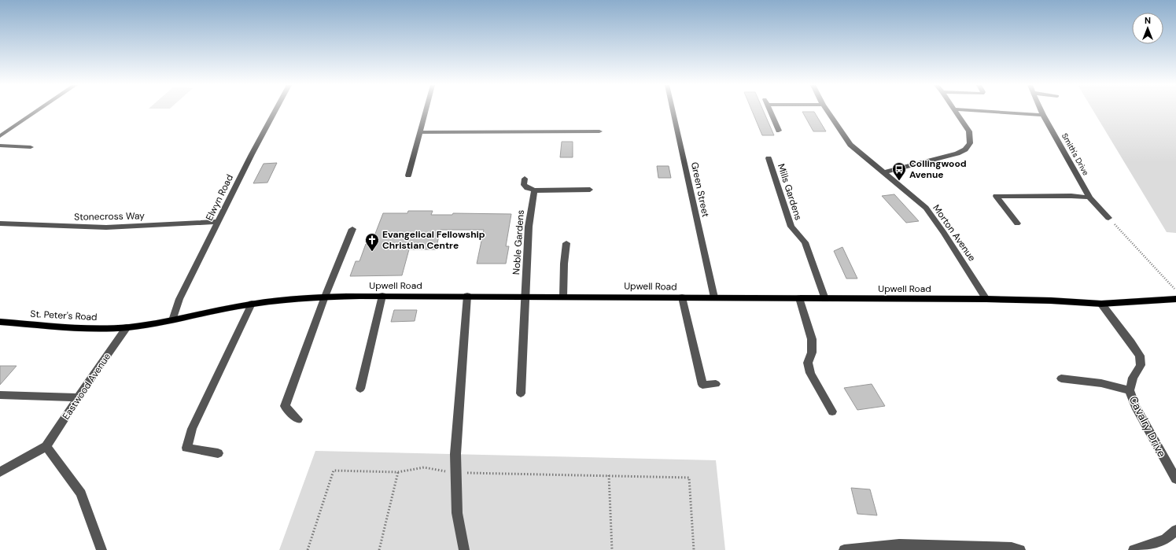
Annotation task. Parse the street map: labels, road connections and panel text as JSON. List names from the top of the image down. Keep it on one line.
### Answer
{"streets":{"main road":["Upwell Road","St. Peter's Road"],"street":["Smith's Drive","Green Street","Mills Gardens","Elwyn Road","Stonecross Way","Morton Avenue","Noble Gardens","Eastwood Avenue","Cavalry Drive"]},"crossings":[["Green Street","Upwell Road"],["Mills Gardens","Upwell Road"],["Elwyn Road","Stonecross Way"],["Elwyn Road","Upwell Road"],["Morton Avenue","Upwell Road"],["Noble Gardens","Upwell Road"],["Upwell Road","St. Peter's Road"],["Upwell Road","Eastwood Avenue"],["Upwell Road","Cavalry Drive"],["St. Peter's Road","Eastwood Avenue"]],"places":{"bus stop":["Collingwood Avenue"],"church":["Evangelical Fellowship Christian Centre"]},"north":"top"}
